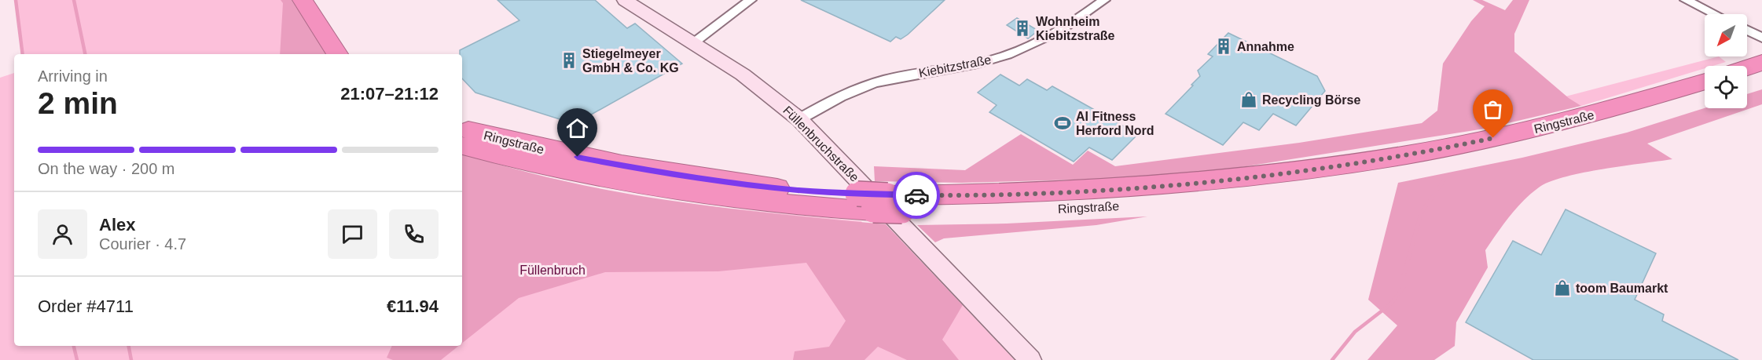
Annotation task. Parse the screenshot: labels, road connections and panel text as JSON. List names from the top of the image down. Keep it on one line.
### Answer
{"streets":{"highway":["Ringstraße"],"street":["Kiebitzstraße","Füllenbruchstraße"]},"crossings":[["Kiebitzstraße","Füllenbruchstraße"]],"parks":["Füllenbruch"],"places":{"building":["Wohnheim Kiebitzstraße","Annahme","Stiegelmeyer GmbH & Co. KG"],"shop":["Recycling Börse","toom Baumarkt"],"sports":["AI Fitness Herford Nord"]},"north":"bottom left","page":{"heading":["2 min","Arriving in","21:07–21:12"],"panel":["Alex","Courier · 4.7","Order #4711","€11.94"],"bar":"On the way · 200 m"}}
